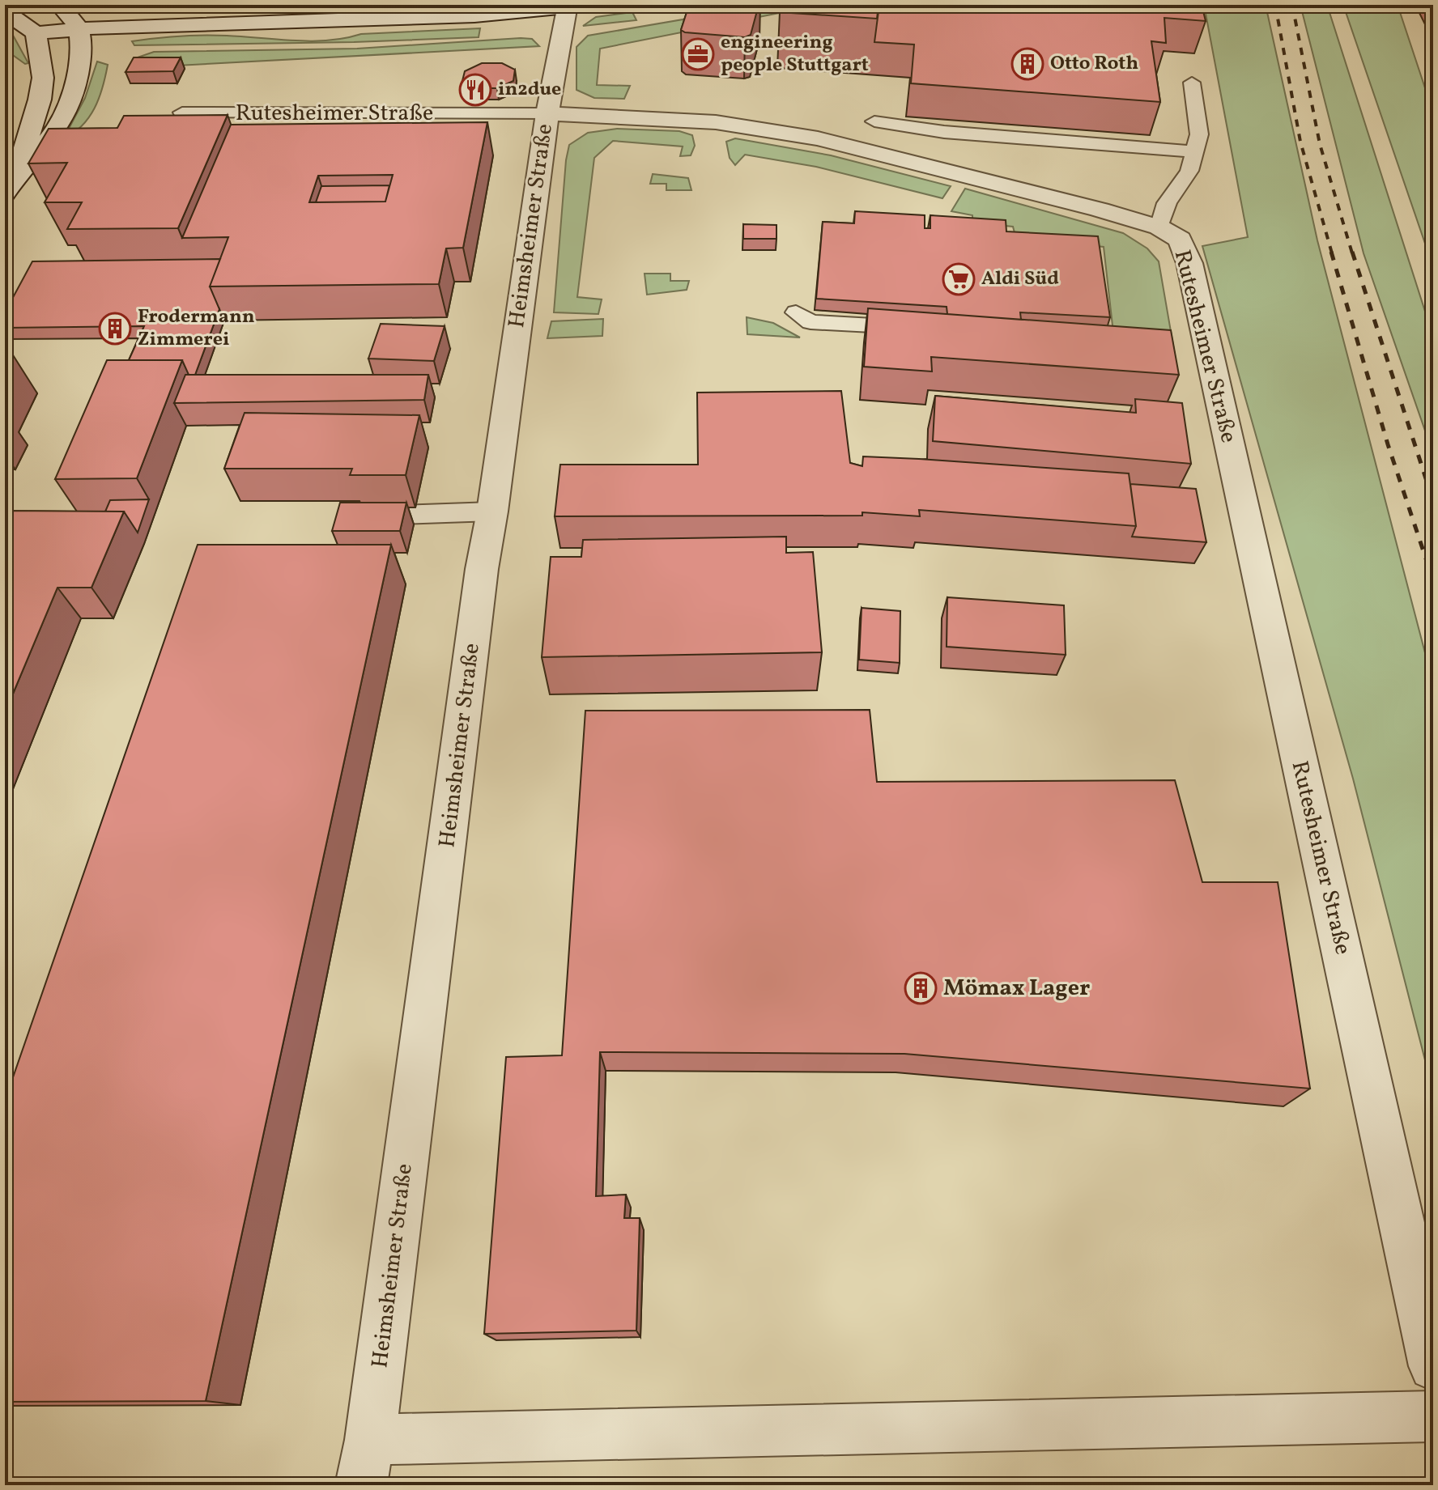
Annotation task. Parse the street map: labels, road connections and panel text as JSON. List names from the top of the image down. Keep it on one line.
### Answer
{"streets":{"street":["Rutesheimer Straße","Heimsheimer Straße"]},"crossings":[["Rutesheimer Straße","Heimsheimer Straße"]],"places":{"office":["engineering people Stuttgart"],"building":["Otto Roth","Frodermann Zimmerei","Mömax Lager"],"restaurant":["in2due"],"supermarket":["Aldi Süd"]}}
